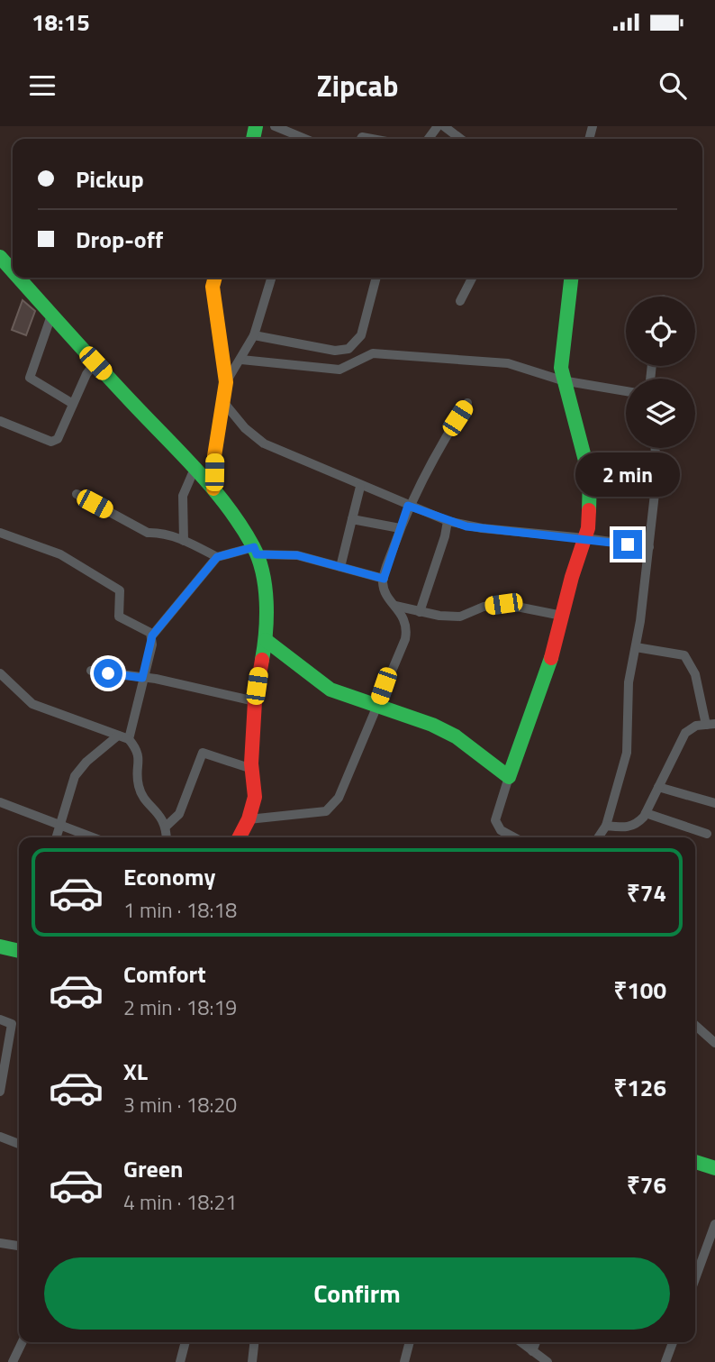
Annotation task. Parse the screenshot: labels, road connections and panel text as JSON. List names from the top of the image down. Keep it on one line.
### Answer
{"page":{"status":"18:15","header":"Zipcab","banner":["Pickup","Drop-off"],"bubble":"2 min","list":[{"name":"Economy","note":"1 min · 18:18","value":"₹74"},{"name":"Comfort","note":"2 min · 18:19","value":"₹100"},{"name":"XL","note":"3 min · 18:20","value":"₹126"},{"name":"Green","note":"4 min · 18:21","value":"₹76"}],"buttons":"Confirm"}}
